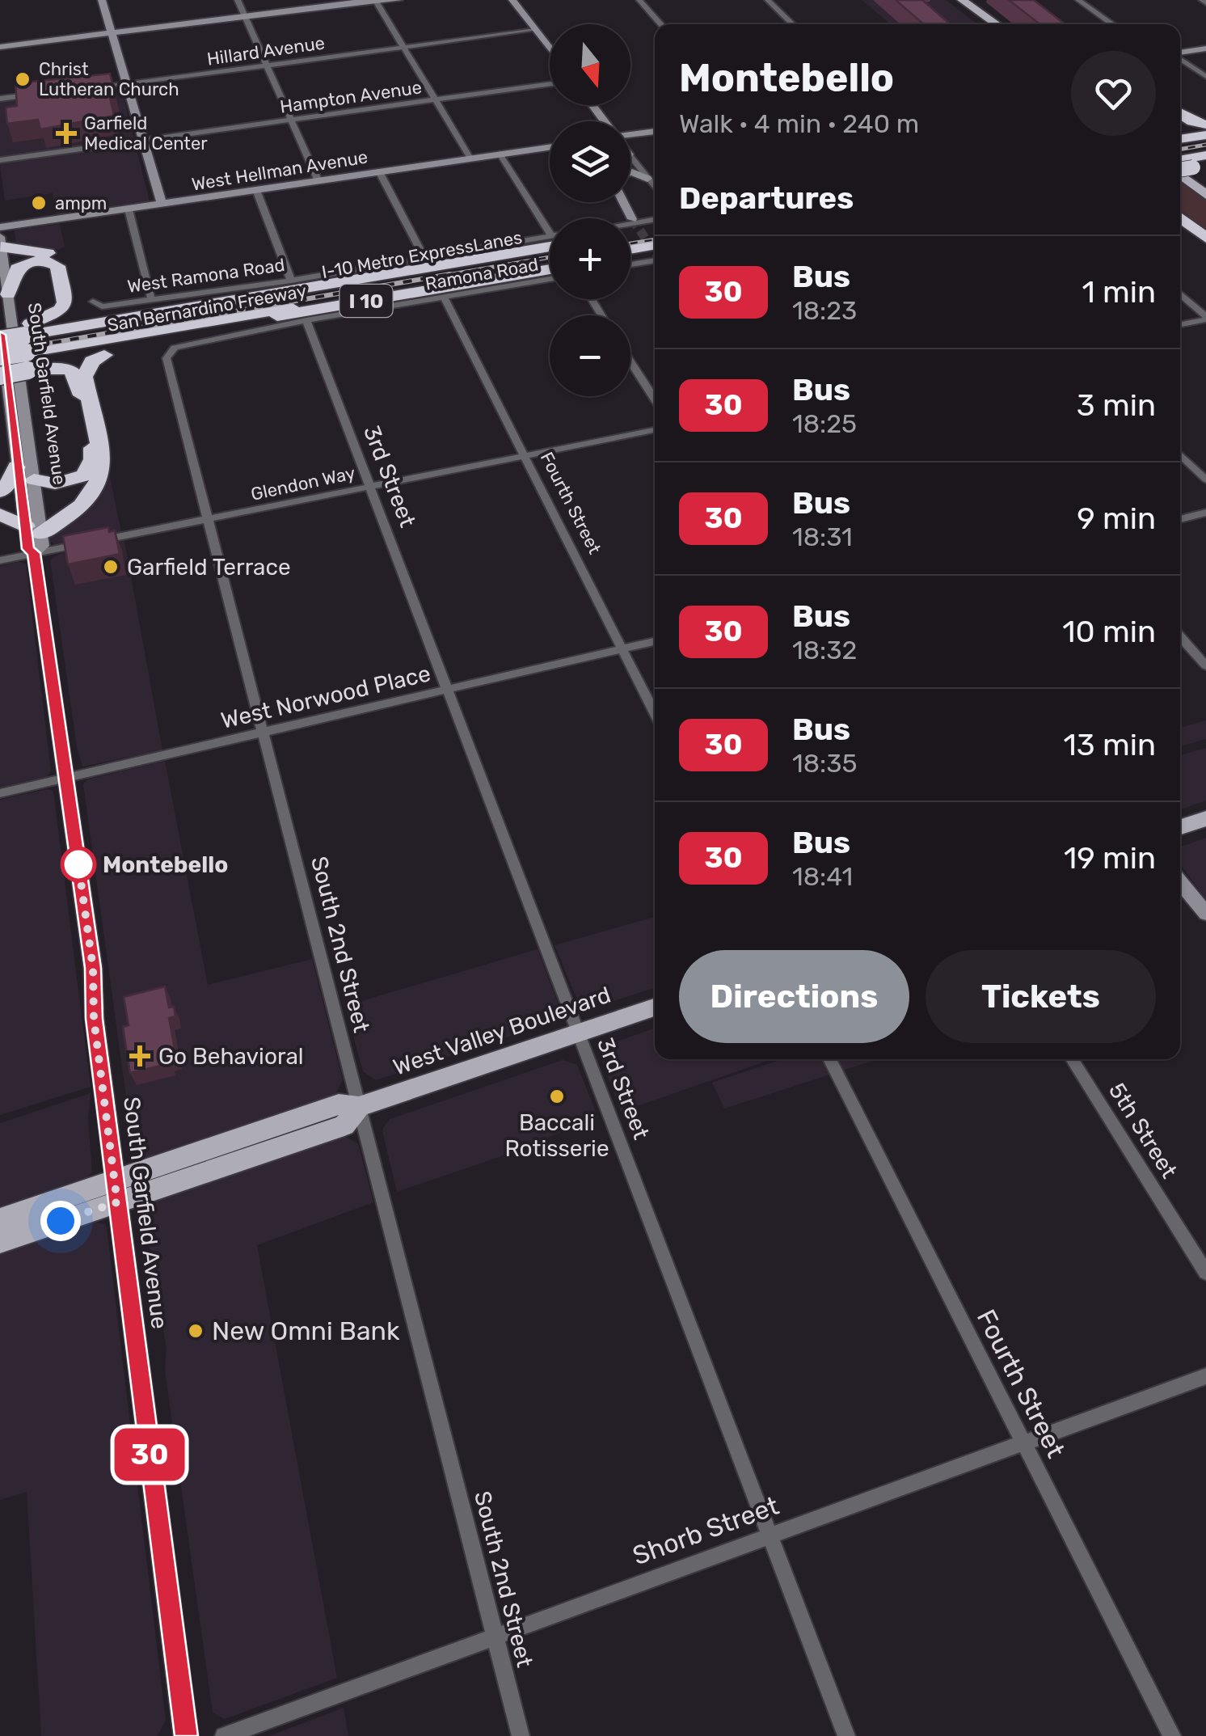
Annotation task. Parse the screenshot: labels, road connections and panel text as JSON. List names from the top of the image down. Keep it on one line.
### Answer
{"streets":{"highway":["I-10 Metro ExpressLanes","I 10","San Bernardino Freeway"],"main road":["West Valley Boulevard"],"street":["Hillard Avenue","Hampton Avenue","West Hellman Avenue","Ramona Road","West Ramona Road","South Garfield Avenue","3rd Street","Glendon Way","Fourth Street","West Norwood Place","South 2nd Street","5th Street","Shorb Street"]},"crossings":[["I-10 Metro ExpressLanes","San Bernardino Freeway"],["Ramona Road","San Bernardino Freeway"],["Ramona Road","3rd Street"],["Ramona Road","Fourth Street"],["Ramona Road","South 2nd Street"],["San Bernardino Freeway","South Garfield Avenue"],["San Bernardino Freeway","South 2nd Street"],["South Garfield Avenue","Glendon Way"],["South Garfield Avenue","West Norwood Place"],["South Garfield Avenue","West Valley Boulevard"],["3rd Street","Glendon Way"],["3rd Street","West Norwood Place"],["3rd Street","West Valley Boulevard"],["3rd Street","Shorb Street"],["Glendon Way","Fourth Street"],["Glendon Way","South 2nd Street"],["Fourth Street","West Norwood Place"],["Fourth Street","Shorb Street"],["West Norwood Place","South 2nd Street"],["South 2nd Street","West Valley Boulevard"],["South 2nd Street","Shorb Street"]],"places":{"other":["Christ Lutheran Church","ampm","Garfield Terrace","Montebello","Baccali Rotisserie","New Omni Bank"],"health":["Garfield Medical Center","Go Behavioral"]},"lines":["bus line 30"],"north":"bottom","page":{"on_map":"30","map_buttons":["+","−"],"heading":[["Montebello","Walk · 4 min · 240 m"],"Departures"],"list":[{"mark":"30","name":"Bus","note":"18:23","value":"1 min"},{"mark":"30","name":"Bus","note":"18:25","value":"3 min"},{"mark":"30","name":"Bus","note":"18:31","value":"9 min"},{"mark":"30","name":"Bus","note":"18:32","value":"10 min"},{"mark":"30","name":"Bus","note":"18:35","value":"13 min"},{"mark":"30","name":"Bus","note":"18:41","value":"19 min"}],"buttons":["Directions","Tickets"]}}
